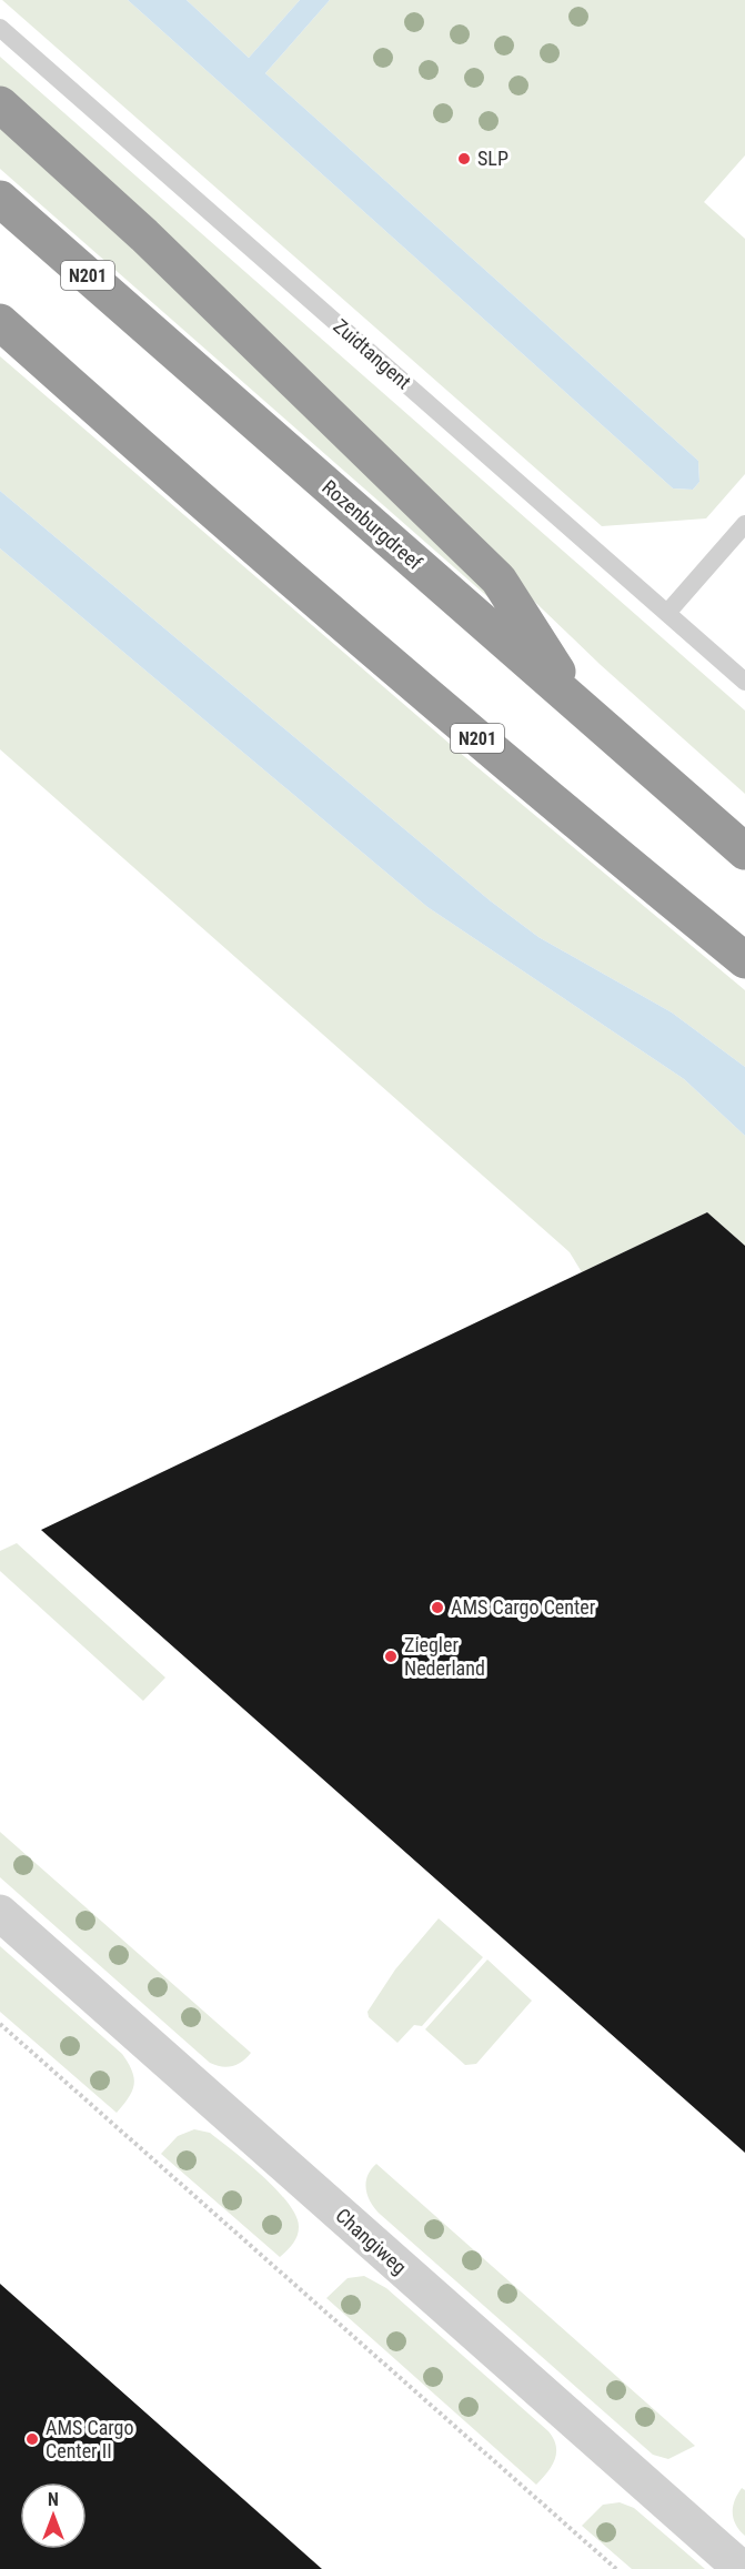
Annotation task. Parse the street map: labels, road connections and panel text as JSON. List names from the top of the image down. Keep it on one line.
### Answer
{"streets":{"highway":["N201","Rozenburgdreef"],"street":["Changiweg"],"lane":["Zuidtangent"]},"places":["SLP","AMS Cargo Center","Ziegler Nederland","AMS Cargo Center II"],"north":"top"}
